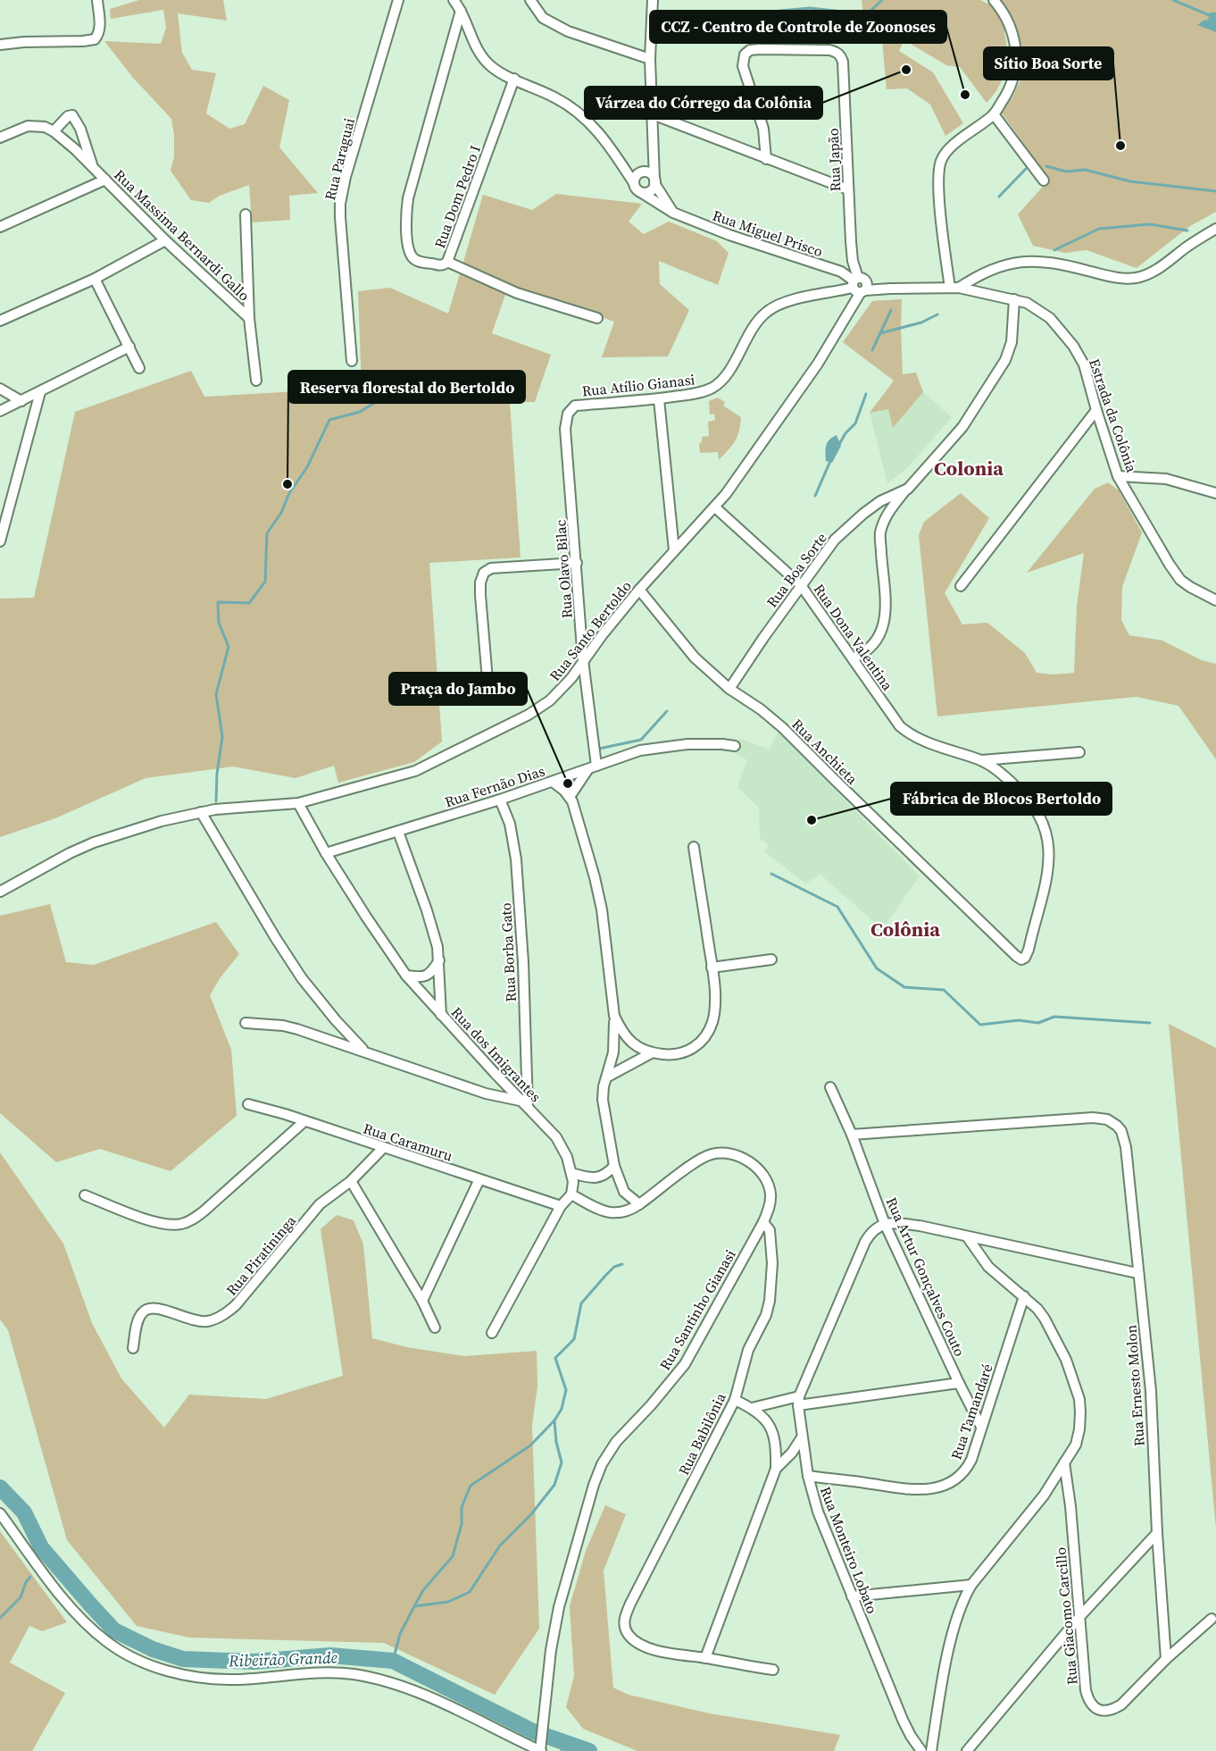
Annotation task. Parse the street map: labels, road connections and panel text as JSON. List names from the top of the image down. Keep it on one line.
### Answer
{"streets":{"street":["Rua Paraguai","Rua Japão","Rua Dom Pedro I","Rua Miguel Prisco","Rua Massima Bernardi Gallo","Rua Atílio Gianasi","Estrada da Colônia","Rua Olavo Bilac","Rua Boa Sorte","Rua Santo Bertoldo","Rua Dona Valentina","Rua Anchieta","Rua Fernão Dias","Rua Borba Gato","Rua dos Imigrantes","Rua Caramuru","Rua Piratininga","Rua Artur Gonçalves Couto","Rua Santinho Gianasi","Rua Ernesto Molon","Rua Tamandaré","Rua Babilônia","Rua Monteiro Lobato","Rua Giacomo Carcillo"]},"crossings":[["Rua Japão","Rua Miguel Prisco"],["Rua Japão","Rua Atílio Gianasi"],["Rua Japão","Rua Santo Bertoldo"],["Rua Dom Pedro I","Rua Miguel Prisco"],["Rua Miguel Prisco","Rua Atílio Gianasi"],["Rua Miguel Prisco","Estrada da Colônia"],["Rua Miguel Prisco","Rua Boa Sorte"],["Rua Miguel Prisco","Rua Santo Bertoldo"],["Rua Atílio Gianasi","Rua Olavo Bilac"],["Rua Atílio Gianasi","Rua Santo Bertoldo"],["Estrada da Colônia","Rua Boa Sorte"],["Rua Olavo Bilac","Rua Santo Bertoldo"],["Rua Olavo Bilac","Rua Fernão Dias"],["Rua Boa Sorte","Rua Dona Valentina"],["Rua Boa Sorte","Rua Anchieta"],["Rua Santo Bertoldo","Rua Dona Valentina"],["Rua Santo Bertoldo","Rua Anchieta"],["Rua Santo Bertoldo","Rua dos Imigrantes"],["Rua Dona Valentina","Rua Anchieta"],["Rua Fernão Dias","Rua Borba Gato"],["Rua Fernão Dias","Rua dos Imigrantes"],["Rua Borba Gato","Rua dos Imigrantes"],["Rua dos Imigrantes","Rua Santinho Gianasi"],["Rua Caramuru","Rua Piratininga"],["Rua Artur Gonçalves Couto","Rua Ernesto Molon"],["Rua Artur Gonçalves Couto","Rua Tamandaré"],["Rua Artur Gonçalves Couto","Rua Monteiro Lobato"],["Rua Santinho Gianasi","Rua Babilônia"],["Rua Ernesto Molon","Rua Giacomo Carcillo"],["Rua Tamandaré","Rua Monteiro Lobato"]],"districts":["Colonia","Colônia"],"water":["Ribeirão Grande"],"places":["Várzea do Córrego da Colônia","CCZ - Centro de Controle de Zoonoses","Sítio Boa Sorte","Reserva florestal do Bertoldo","Praça do Jambo","Fábrica de Blocos Bertoldo"]}
